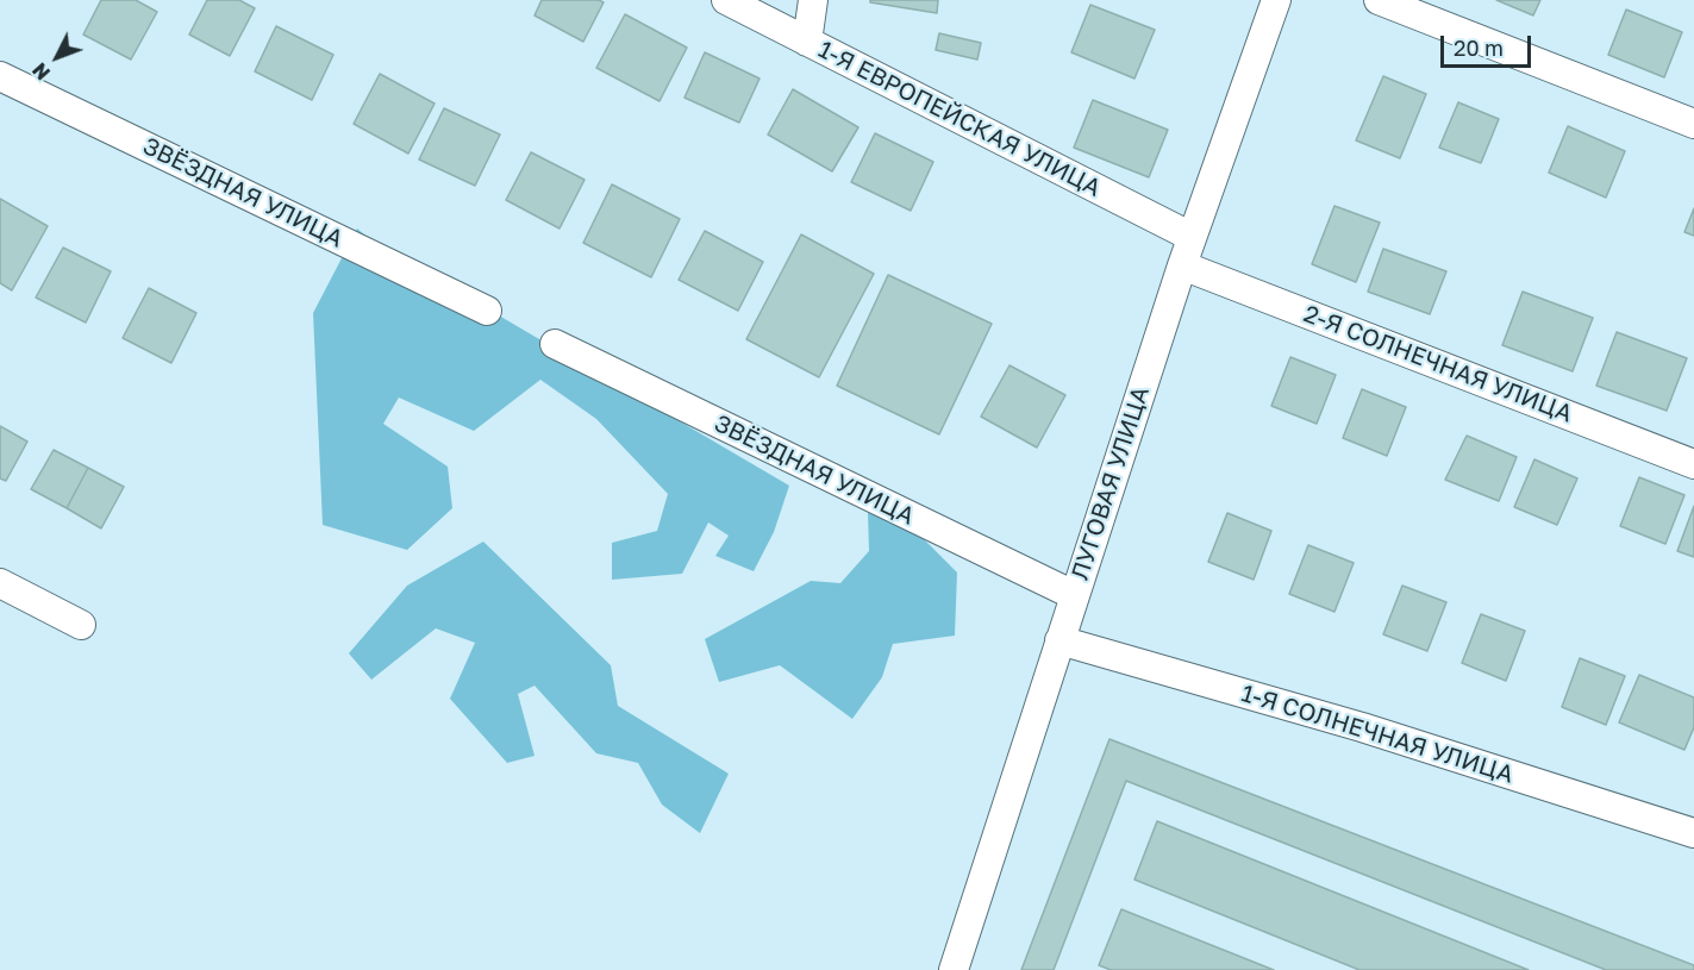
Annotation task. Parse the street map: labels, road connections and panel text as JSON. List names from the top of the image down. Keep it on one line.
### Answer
{"streets":{"street":["1-Я ЕВРОПЕЙСКАЯ УЛИЦА","ЗВЁЗДНАЯ УЛИЦА","2-Я СОЛНЕЧНАЯ УЛИЦА","ЛУГОВАЯ УЛИЦА","1-Я СОЛНЕЧНАЯ УЛИЦА"]},"crossings":[["1-Я ЕВРОПЕЙСКАЯ УЛИЦА","ЛУГОВАЯ УЛИЦА"],["ЗВЁЗДНАЯ УЛИЦА","ЛУГОВАЯ УЛИЦА"],["2-Я СОЛНЕЧНАЯ УЛИЦА","ЛУГОВАЯ УЛИЦА"],["ЛУГОВАЯ УЛИЦА","1-Я СОЛНЕЧНАЯ УЛИЦА"]],"scale_bar":"20 m","north":"bottom left"}
